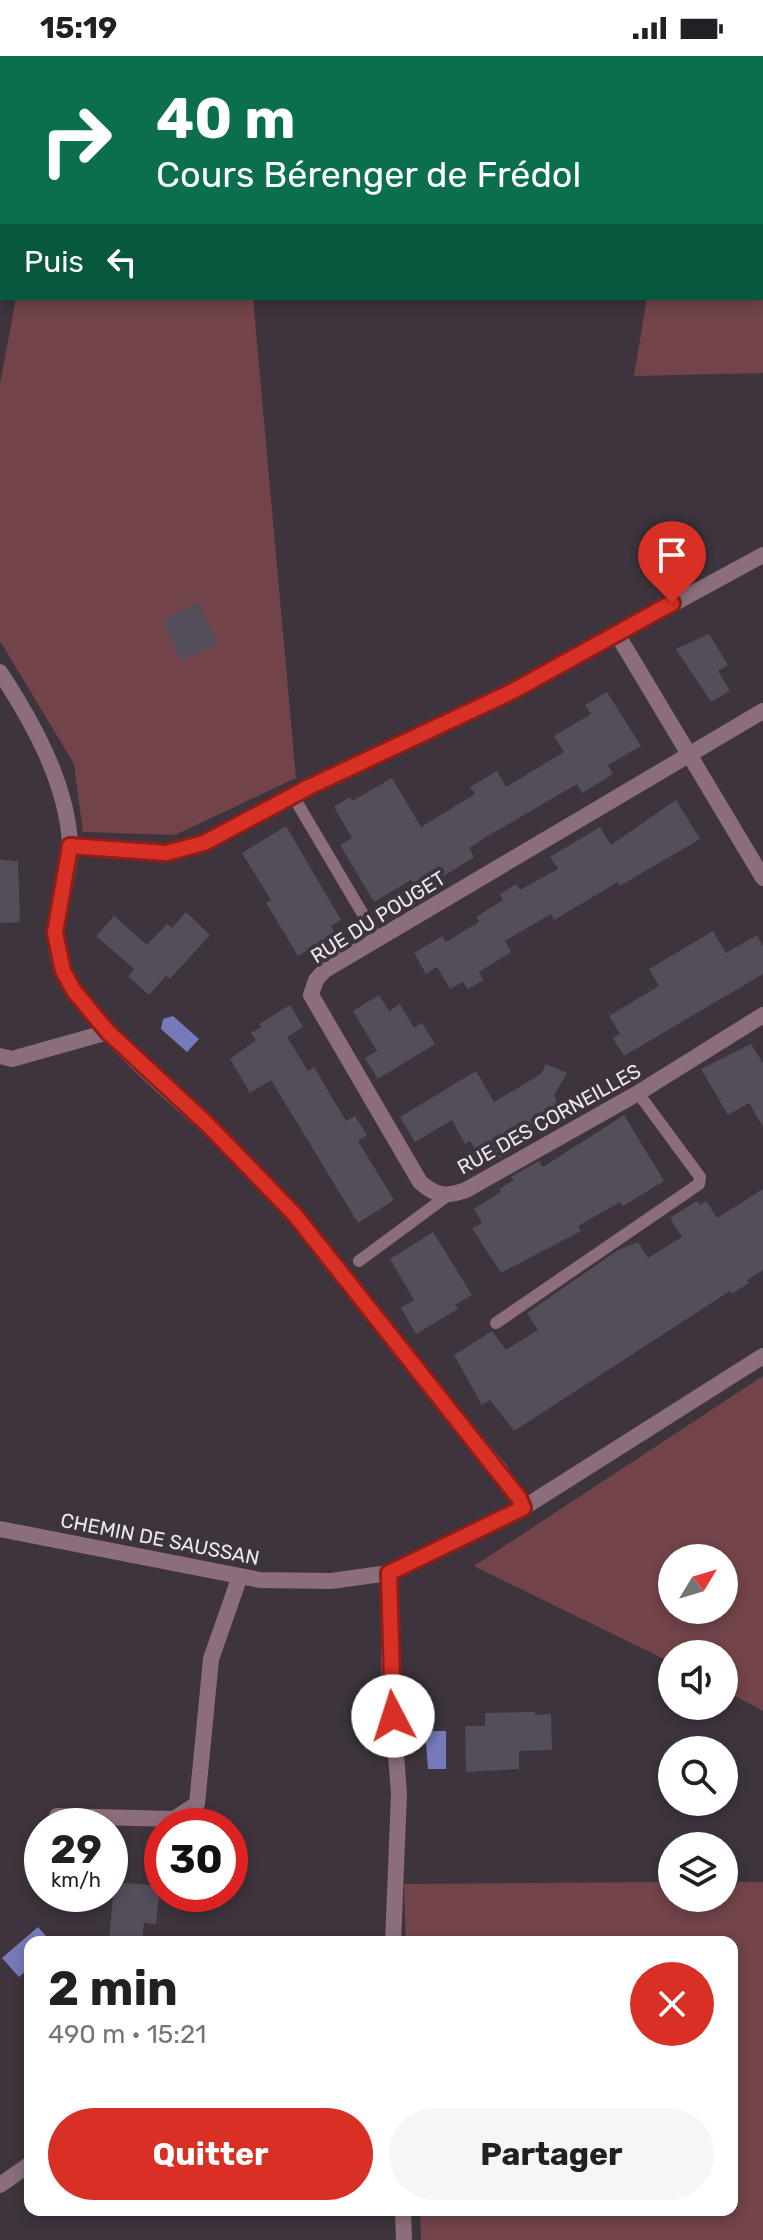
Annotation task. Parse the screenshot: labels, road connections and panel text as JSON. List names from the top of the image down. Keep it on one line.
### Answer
{"streets":{"street":["RUE DU POUGET","RUE DES CORNEILLES","CHEMIN DE SAUSSAN"]},"crossings":[["RUE DU POUGET","RUE DES CORNEILLES"]],"north":"top right","page":{"status":"15:19","turn":["40 m","Cours Bérenger de Frédol"],"then":"Puis","speed":"29 km/h","limit":"30","heading":["2 min","490 m · 15:21"],"buttons":["Quitter","Partager"]}}
